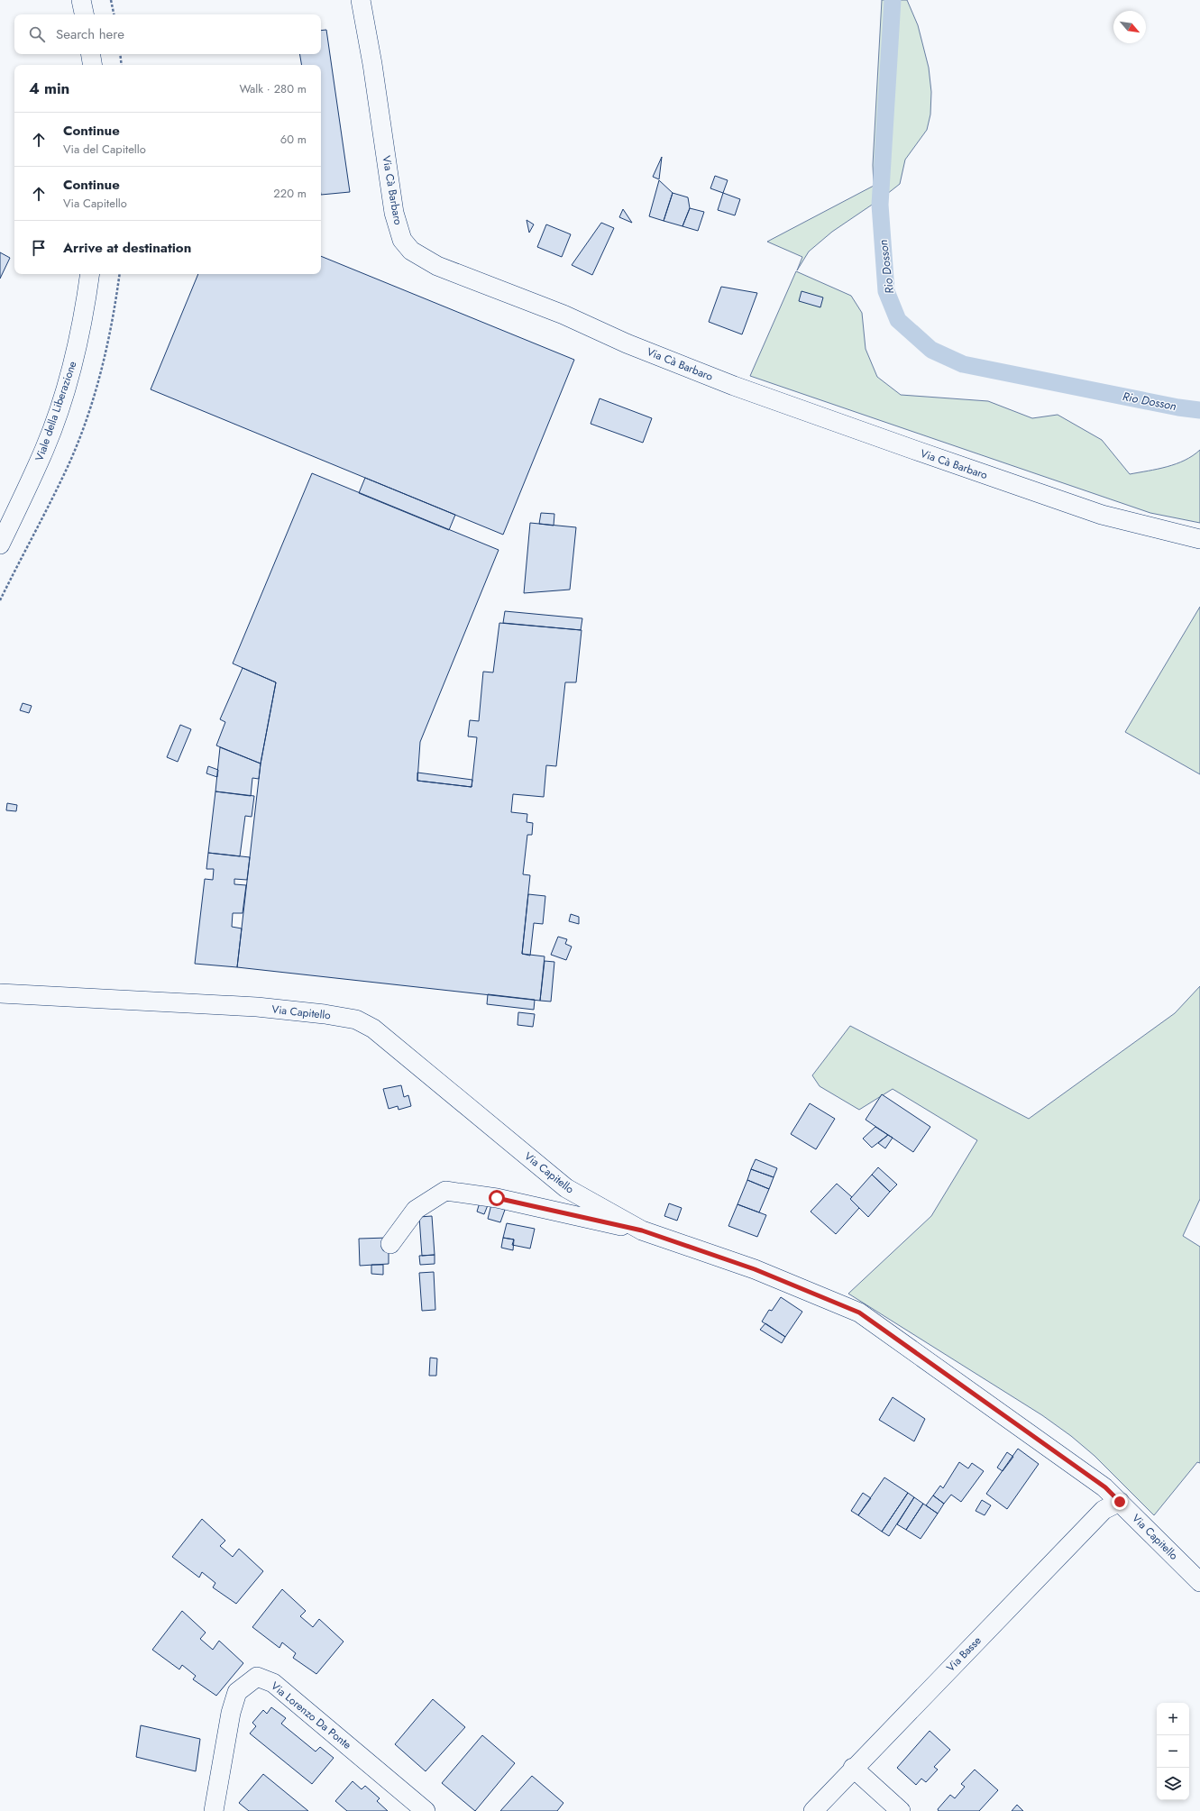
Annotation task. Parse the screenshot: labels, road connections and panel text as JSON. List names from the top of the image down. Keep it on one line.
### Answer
{"streets":{"street":["Via Cà Barbaro","Viale della Liberazione","Via Capitello","Via Basse","Via Lorenzo Da Ponte"]},"crossings":[["Via Capitello","Via Basse"]],"water":["Rio Dosson"],"north":"bottom right","page":{"search":"Search here","heading":["4 min","Walk · 280 m"],"list":[["Continue","Via del Capitello","60 m"],["Continue","Via Capitello","220 m"],"Arrive at destination"],"map_buttons":["+","−"]}}
